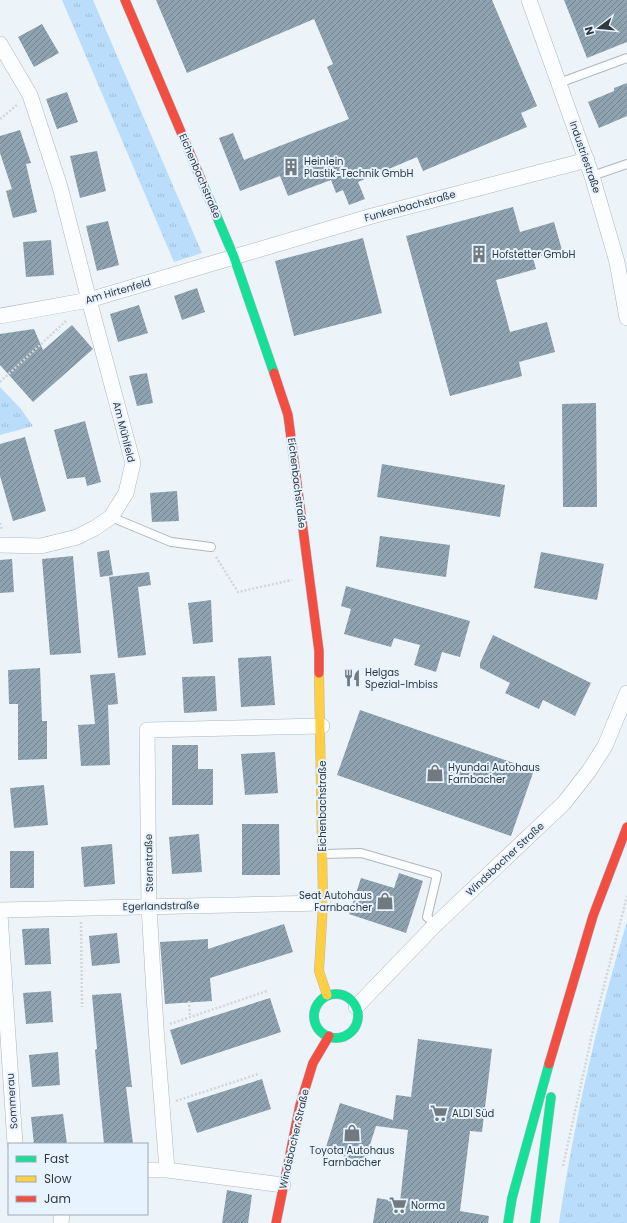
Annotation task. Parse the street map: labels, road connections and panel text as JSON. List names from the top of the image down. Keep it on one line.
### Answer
{"streets":{"street":["Industriestraße","Eichenbachstraße","Funkenbachstraße","Am Hirtenfeld","Am Mühlfeld","Windsbacher Straße","Sternstraße","Egerlandstraße","Sommerau"]},"crossings":[["Industriestraße","Funkenbachstraße"],["Eichenbachstraße","Funkenbachstraße"],["Eichenbachstraße","Am Hirtenfeld"],["Eichenbachstraße","Windsbacher Straße"],["Eichenbachstraße","Sternstraße"],["Eichenbachstraße","Egerlandstraße"],["Funkenbachstraße","Am Hirtenfeld"],["Am Hirtenfeld","Am Mühlfeld"],["Sternstraße","Egerlandstraße"]],"places":{"building":["Heinlein Plastik-Technik GmbH","Hofstetter GmbH"],"restaurant":["Helgas Spezial-Imbiss"],"shop":["Hyundai Autohaus Farnbacher","Seat Autohaus Farnbacher","Toyota Autohaus Farnbacher"],"supermarket":["ALDI Süd","Norma"]},"legend":["Fast","Slow","Jam"],"north":"left"}
